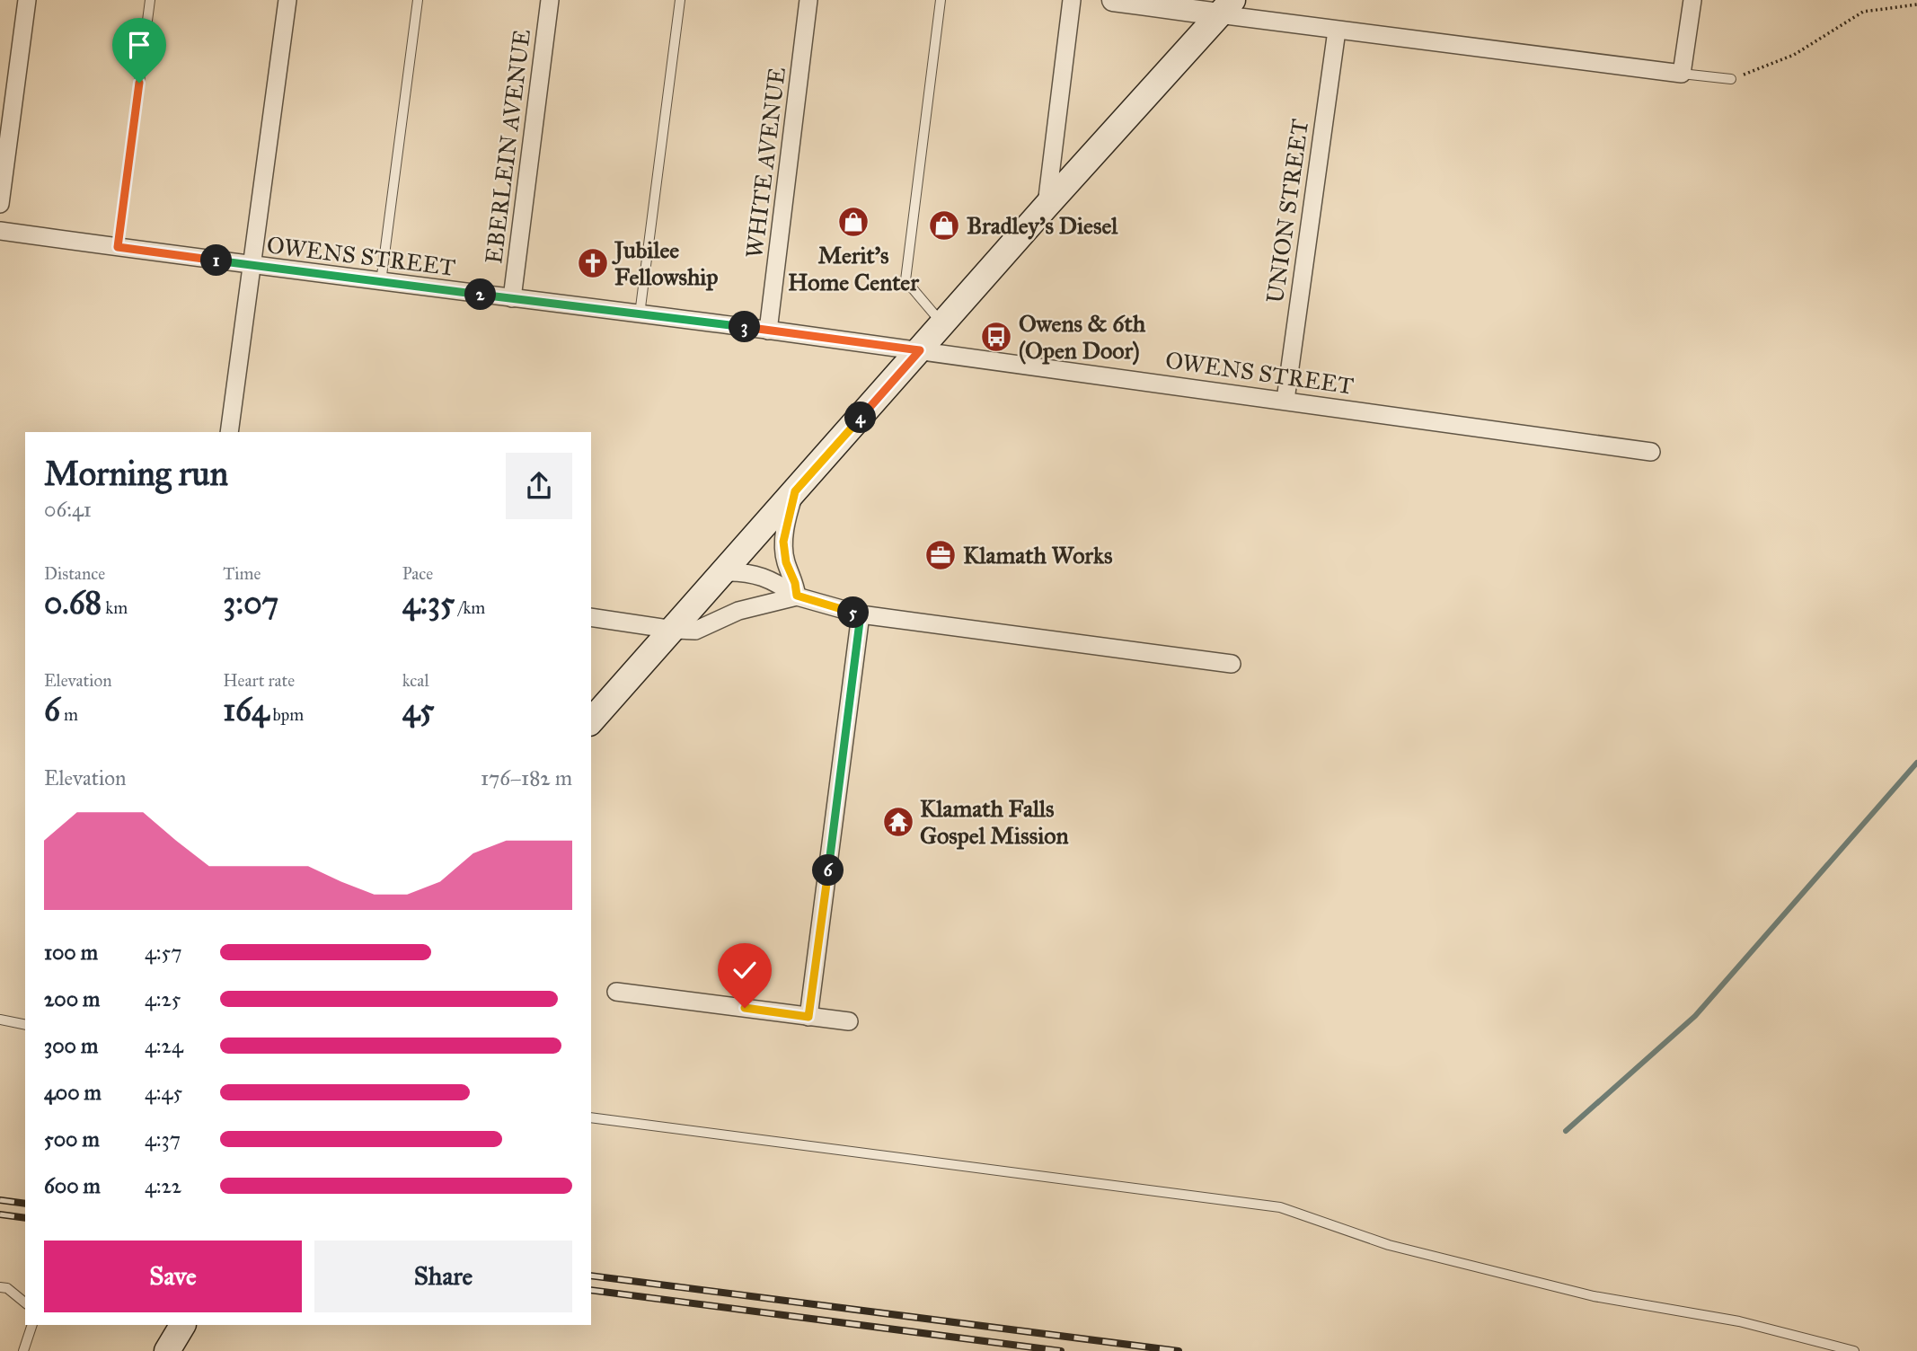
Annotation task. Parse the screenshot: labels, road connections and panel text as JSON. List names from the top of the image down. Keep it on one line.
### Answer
{"streets":{"street":["EBERLEIN AVENUE","WHITE AVENUE","UNION STREET","OWENS STREET"]},"crossings":[["EBERLEIN AVENUE","OWENS STREET"],["WHITE AVENUE","OWENS STREET"],["UNION STREET","OWENS STREET"]],"places":{"shop":["Merit's Home Center","Bradley's Diesel"],"church":["Jubilee Fellowship"],"bus stop":["Owens & 6th (Open Door)"],"office":["Klamath Works"],"temple":["Klamath Falls Gospel Mission"]},"page":{"pins":["1","2","3","4","5","6"],"heading":["Morning run","06:41"],"stats":[["Distance","0.68 km"],["Time","3:07"],["Pace","4:35 /km"],["Elevation","6 m"],["Heart rate","164 bpm"],["kcal","45"]],"chart":["Elevation","176–182 m"],"list":[{"name":"100 m","note":"4:57"},{"name":"200 m","note":"4:25"},{"name":"300 m","note":"4:24"},{"name":"400 m","note":"4:45"},{"name":"500 m","note":"4:37"},{"name":"600 m","note":"4:22"}],"buttons":["Save","Share"]}}
